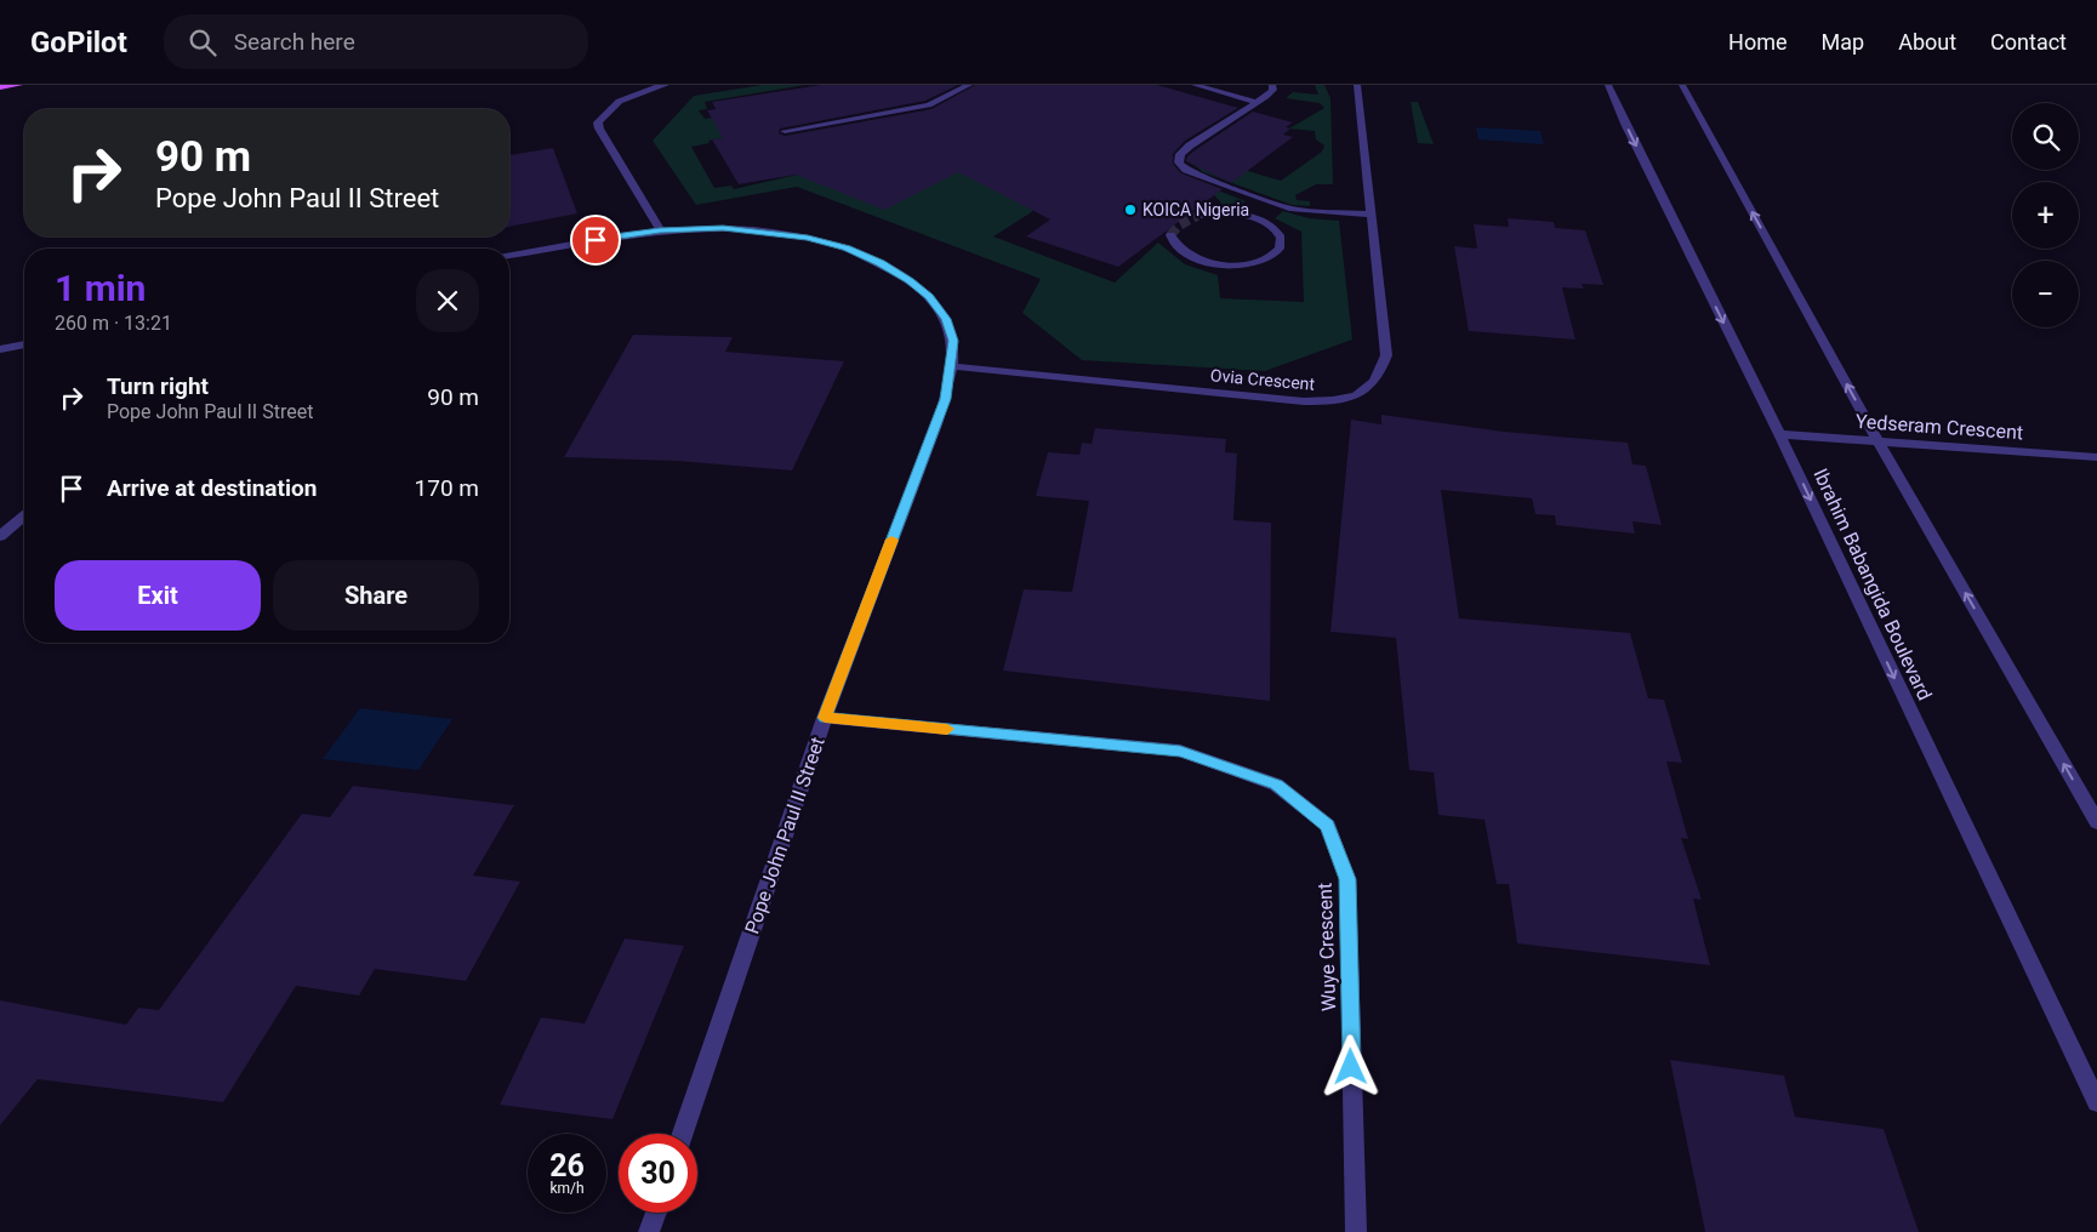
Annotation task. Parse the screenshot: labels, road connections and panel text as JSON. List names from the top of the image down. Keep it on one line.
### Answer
{"streets":{"street":["Ovia Crescent","Yedseram Crescent","Ibrahim Babangida Boulevard","Pope John Paul II Street","Wuye Crescent"]},"crossings":[["Ovia Crescent","Pope John Paul II Street"],["Yedseram Crescent","Ibrahim Babangida Boulevard"],["Pope John Paul II Street","Wuye Crescent"]],"places":["KOICA Nigeria"],"page":{"header":"GoPilot","search":"Search here","nav":["Home","Map","About","Contact"],"map_buttons":["+","−"],"turn":["90 m","Pope John Paul II Street"],"heading":["1 min","260 m · 13:21"],"list":[{"name":"Turn right","note":"Pope John Paul II Street","value":"90 m"},{"name":"Arrive at destination","value":"170 m"}],"buttons":["Exit","Share"],"speed":"26 km/h","limit":"30"}}
